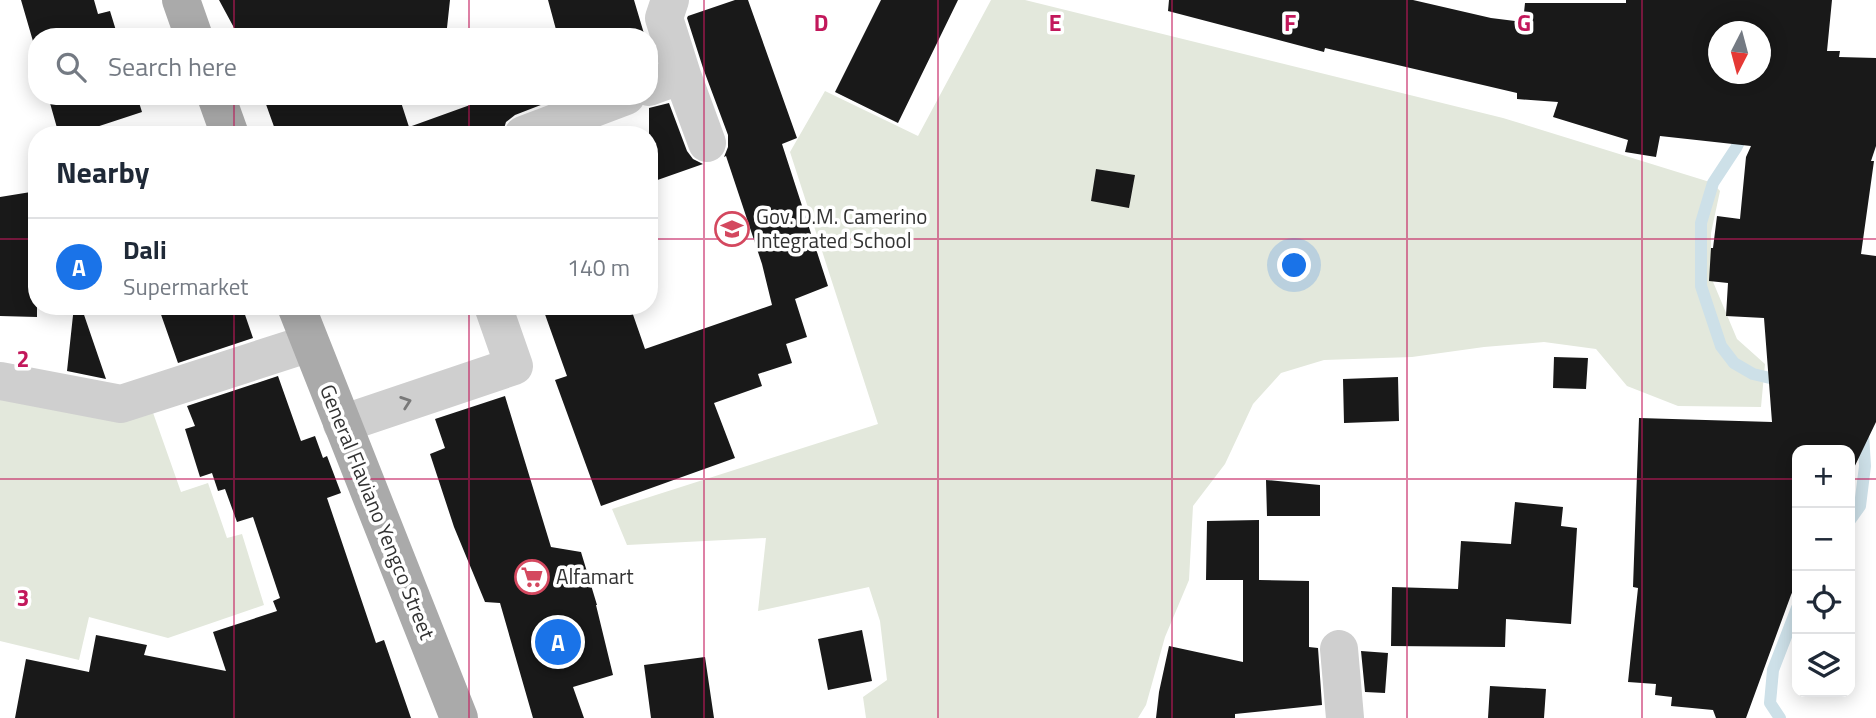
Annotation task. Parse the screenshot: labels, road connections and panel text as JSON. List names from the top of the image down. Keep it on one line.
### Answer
{"streets":{"main road":["General Flaviano Yengco Street"]},"places":{"school or university":["Gov. D.M. Camerino Integrated School"],"supermarket":["Alfamart"]},"north":"bottom","page":{"search":"Search here","heading":"Nearby","list":[{"mark":"A","name":"Dali","note":"Supermarket","value":"140 m"}],"map_buttons":["+","−"],"pins":"A"},"grid":{"columns":["D","E","F","G"],"rows":["2","3"]}}
